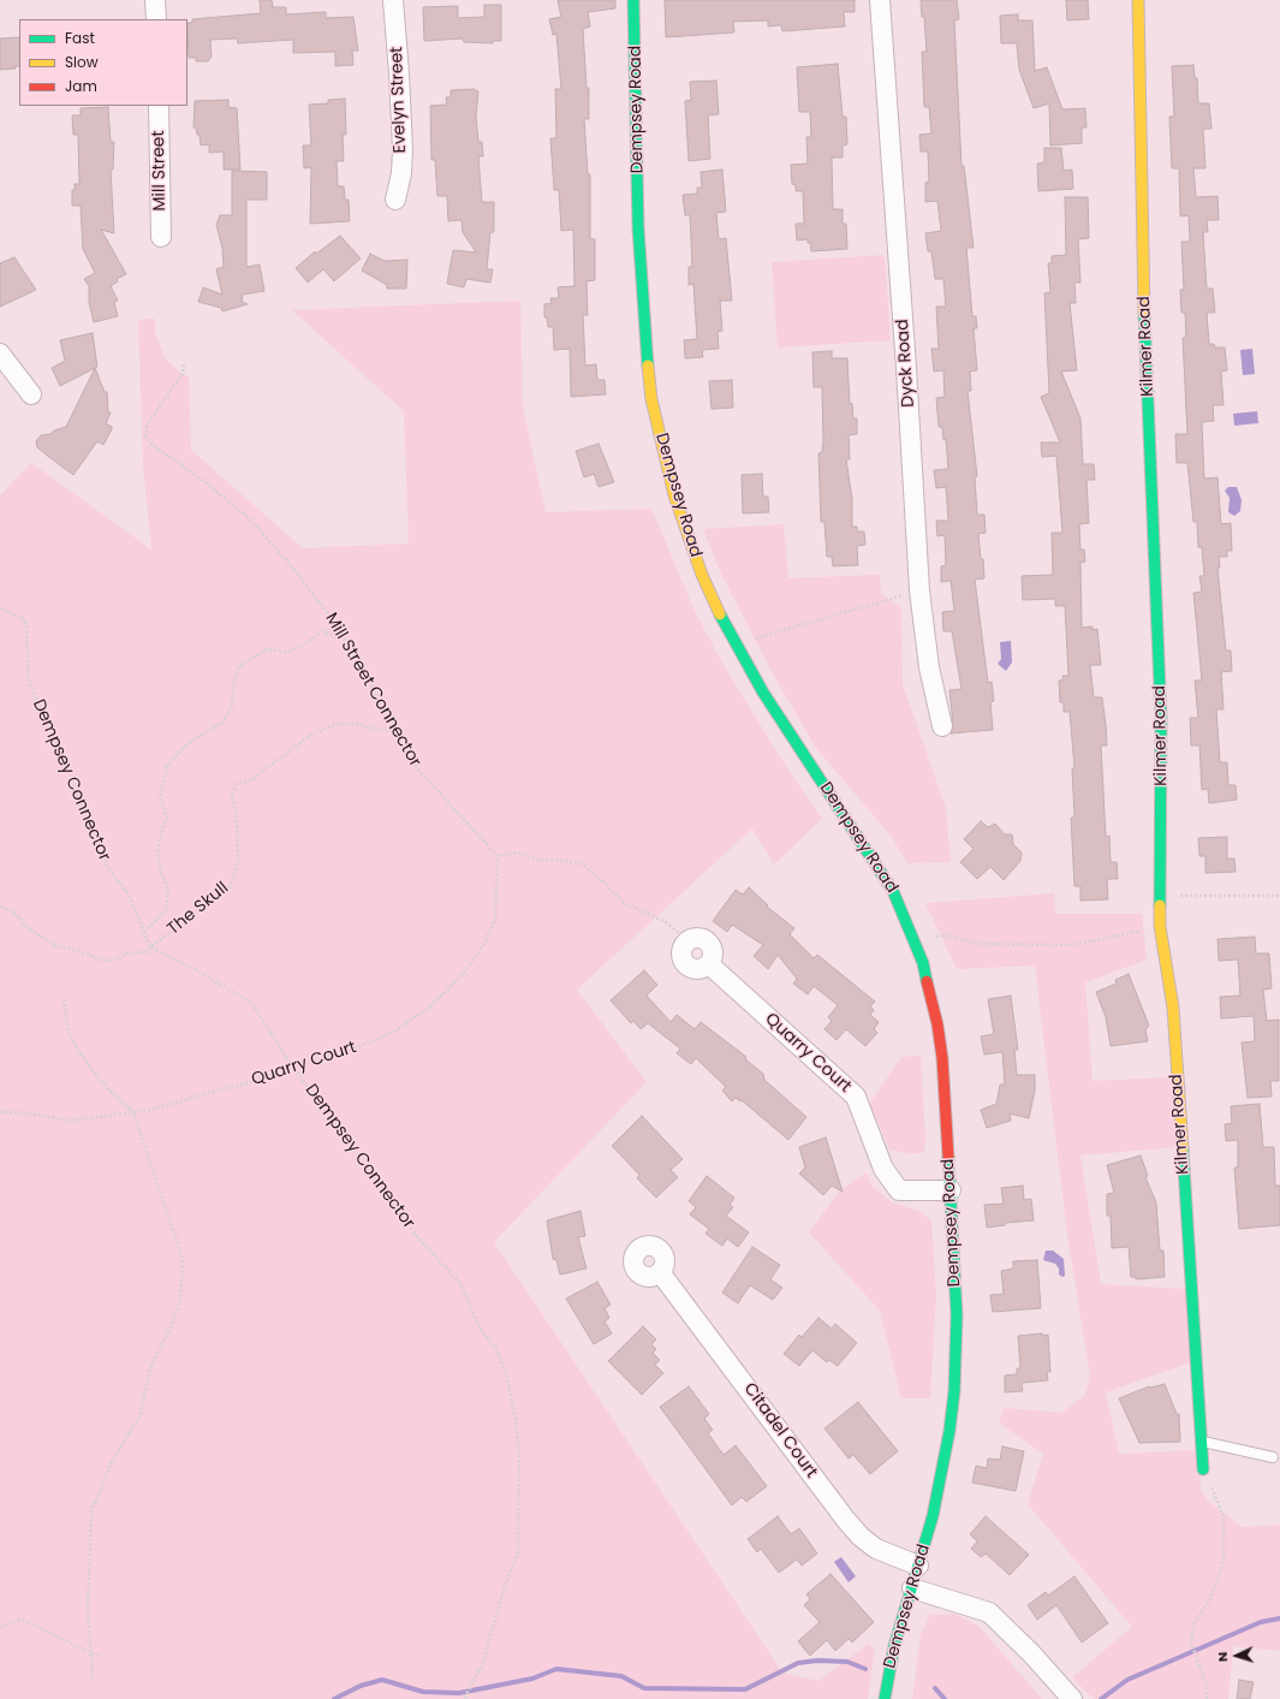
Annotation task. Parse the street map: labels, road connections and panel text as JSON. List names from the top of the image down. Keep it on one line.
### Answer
{"streets":{"street":["Evelyn Street","Dempsey Road","Mill Street","Kilmer Road","Dyck Road","Quarry Court","Citadel Court"],"path":["Mill Street Connector","Dempsey Connector","The Skull"]},"crossings":[["Dempsey Road","Quarry Court"],["Dempsey Road","Citadel Court"],["Mill Street Connector","The Skull"],["Mill Street Connector","Quarry Court"],["Dempsey Connector","The Skull"],["Dempsey Connector","Quarry Court"]],"legend":["Fast","Slow","Jam"],"north":"left"}
